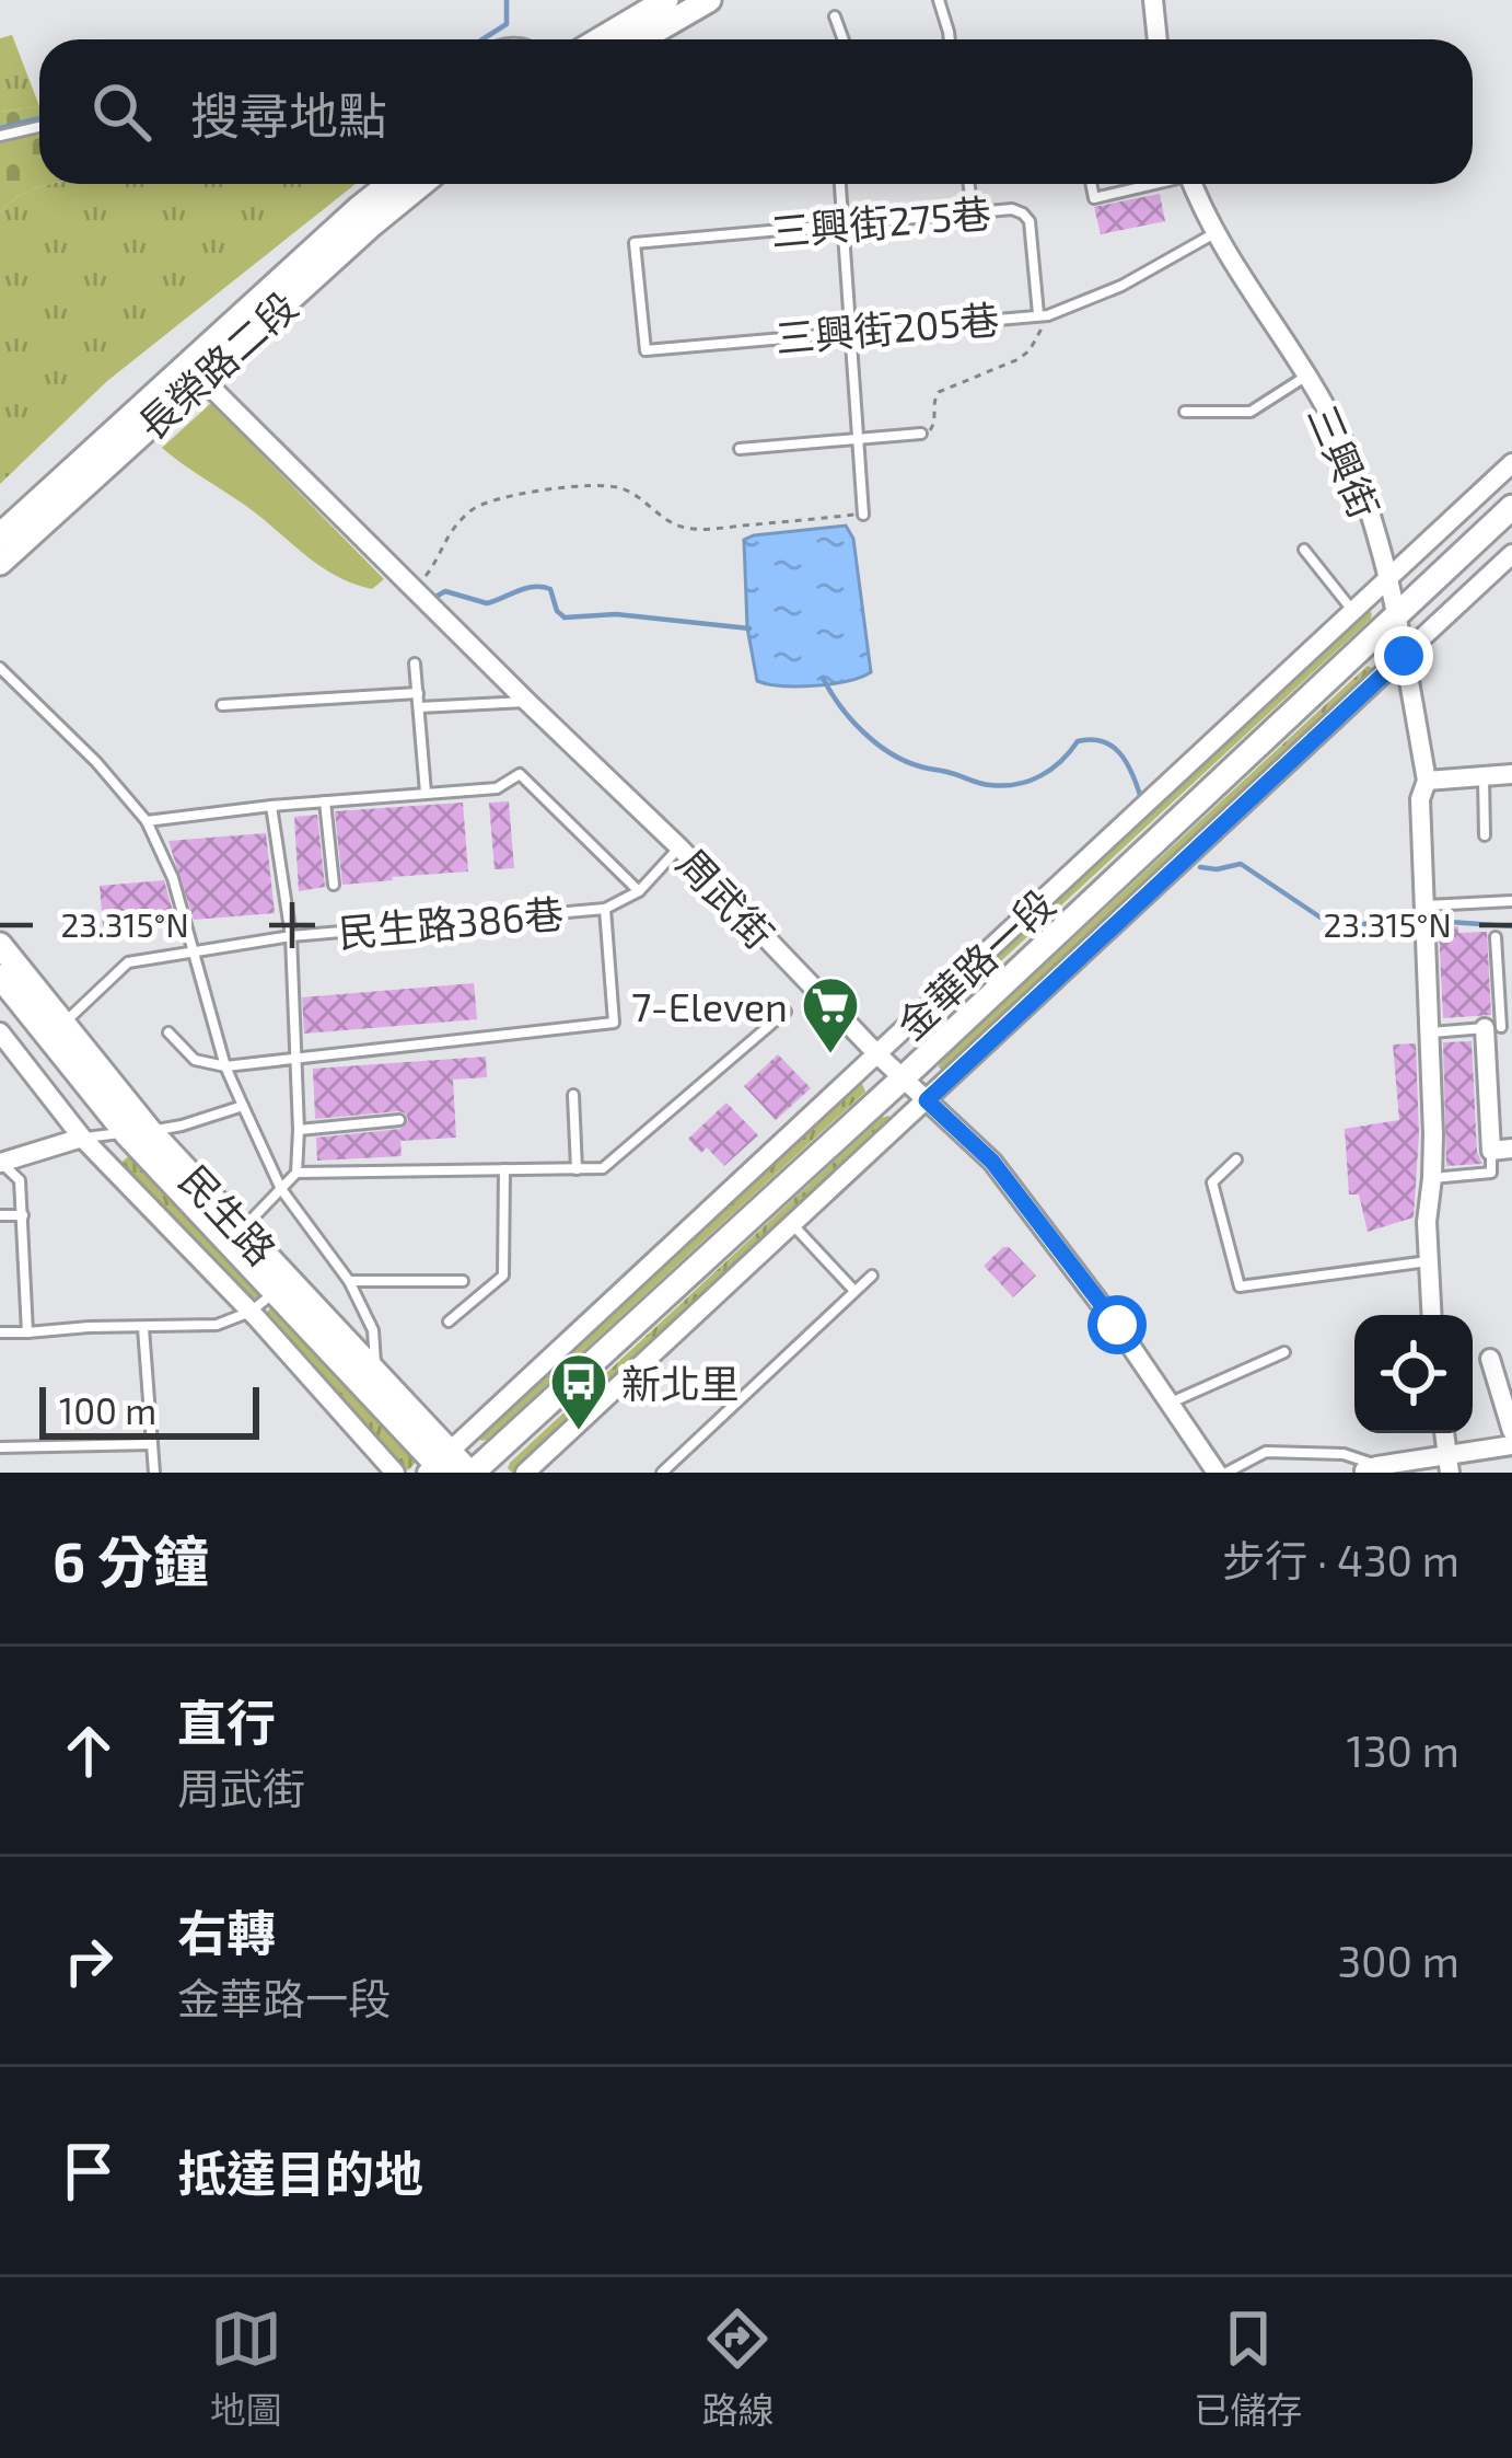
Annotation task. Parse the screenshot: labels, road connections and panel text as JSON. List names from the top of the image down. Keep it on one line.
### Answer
{"streets":{"street":["長榮路二段","三興街","周武街","金華路一段","民生路"],"lane":["三興街275巷","三興街205巷","民生路386巷"]},"crossings":[["三興街275巷","三興街205巷"],["三興街205巷","三興街"],["長榮路二段","周武街"],["三興街","金華路一段"],["周武街","金華路一段"],["民生路386巷","民生路"],["金華路一段","民生路"]],"places":{"supermarket":["7-Eleven"],"bus stop":["新北里"]},"scale_bar":"100 m","page":{"search":"搜尋地點","scale":"100 m","heading":["6 分鐘","步行 · 430 m"],"list":[["直行","周武街","130 m"],["右轉","金華路一段","300 m"],"抵達目的地"],"nav":["地圖","路線","已儲存"]},"coordinates":["23.315°N"]}
